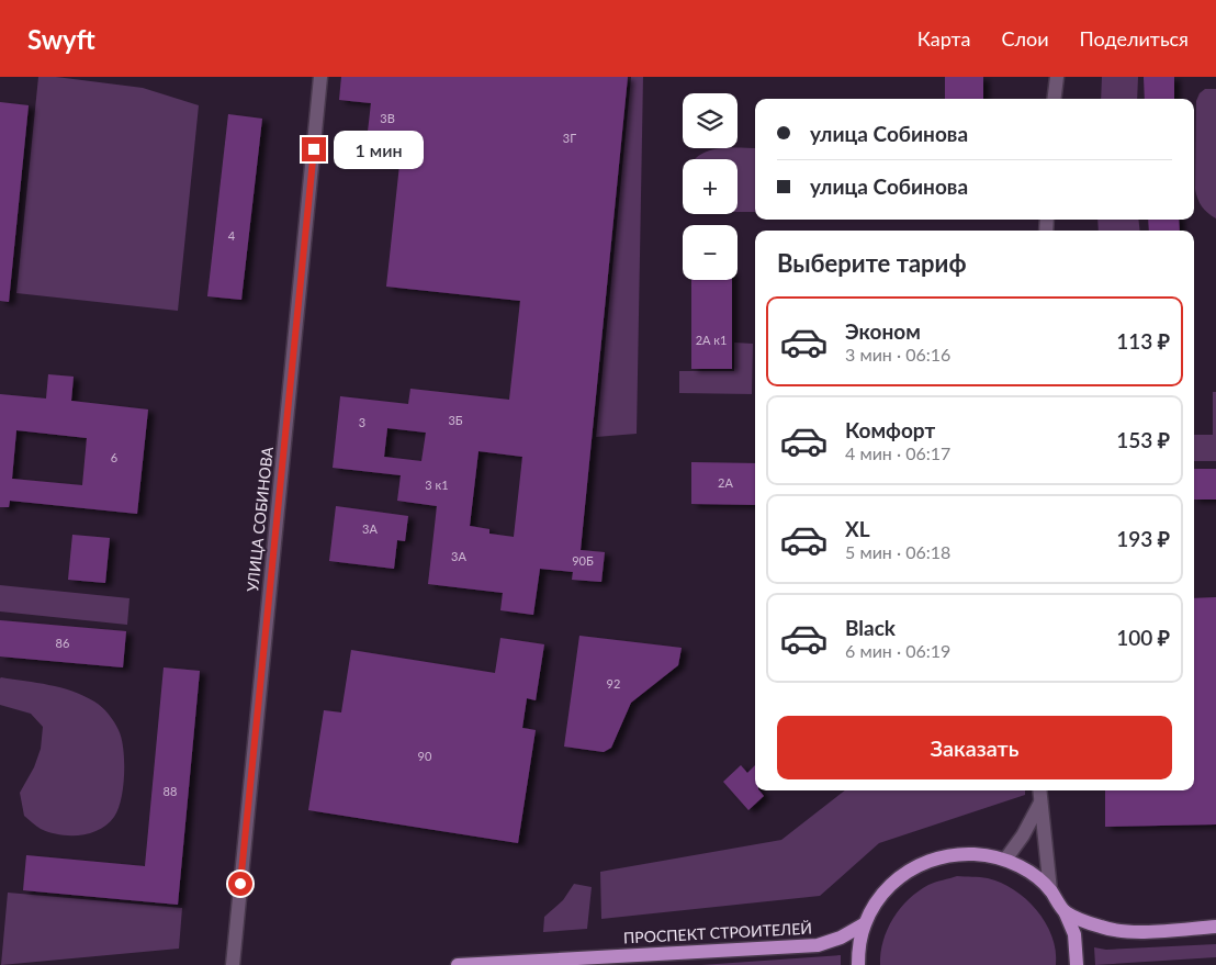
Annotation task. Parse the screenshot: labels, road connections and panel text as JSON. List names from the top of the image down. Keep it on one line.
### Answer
{"streets":{"main road":["ПРОСПЕКТ СТРОИТЕЛЕЙ"],"street":["УЛИЦА СОБИНОВА"]},"house_numbers":["3В","3Г","4","2А к1","3Б","3","6","2А","3 к1","3А","3А","90Б","86","92","90","88"],"page":{"header":"Swyft","nav":["Карта","Слои","Поделиться"],"map_buttons":["+","−"],"banner":["улица Собинова","улица Собинова"],"bubble":"1 мин","heading":"Выберите тариф","list":[{"name":"Эконом","note":"3 мин · 06:16","value":"113 ₽"},{"name":"Комфорт","note":"4 мин · 06:17","value":"153 ₽"},{"name":"XL","note":"5 мин · 06:18","value":"193 ₽"},{"name":"Black","note":"6 мин · 06:19","value":"100 ₽"}],"buttons":"Заказать"}}
